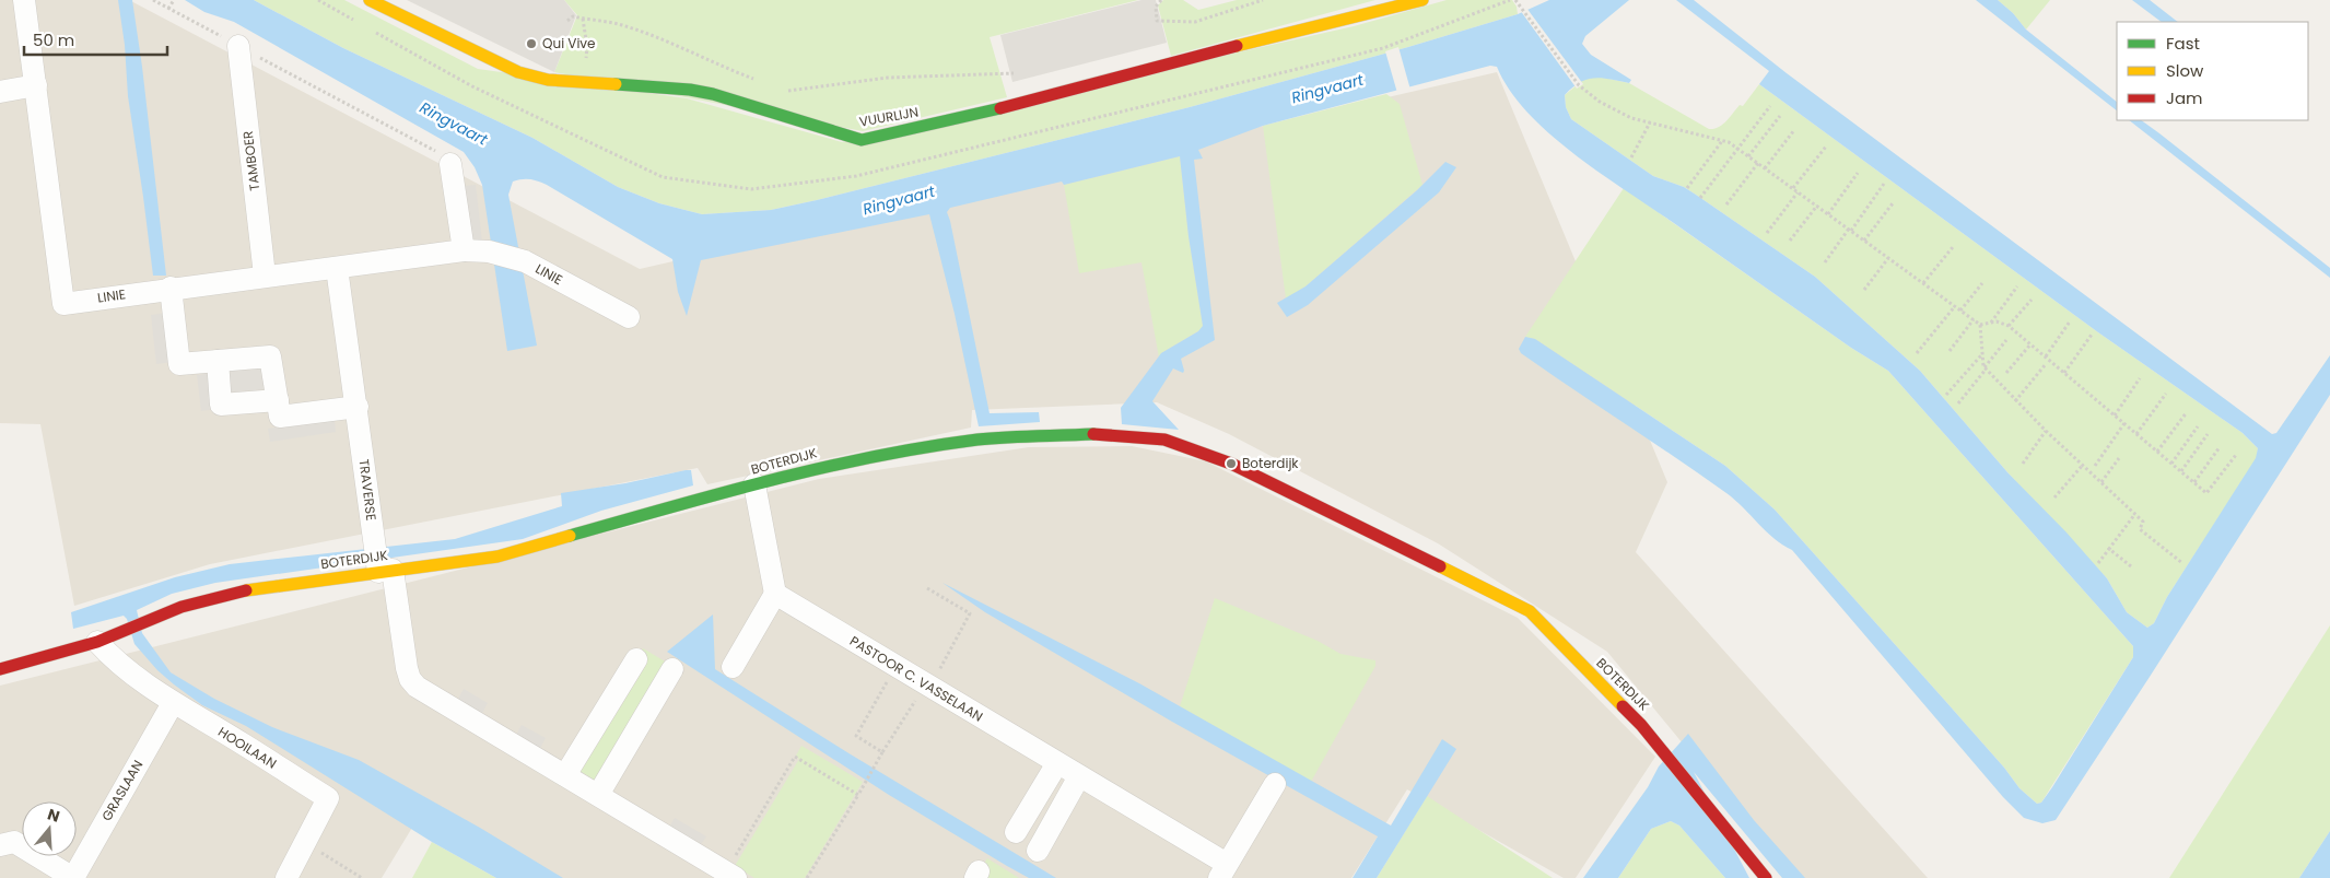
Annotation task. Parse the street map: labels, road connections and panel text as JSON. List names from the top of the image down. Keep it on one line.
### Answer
{"streets":{"street":["VUURLIJN","TAMBOER","LINIE","BOTERDIJK","TRAVERSE","PASTOOR C. VASSELAAN","HOOILAAN","GRASLAAN"]},"crossings":[["TAMBOER","LINIE"],["LINIE","TRAVERSE"],["BOTERDIJK","TRAVERSE"],["BOTERDIJK","HOOILAAN"],["HOOILAAN","GRASLAAN"]],"water":["Ringvaart"],"places":["Qui Vive","Boterdijk"],"legend":["Fast","Slow","Jam"],"scale_bar":"50 m","north":"top"}
